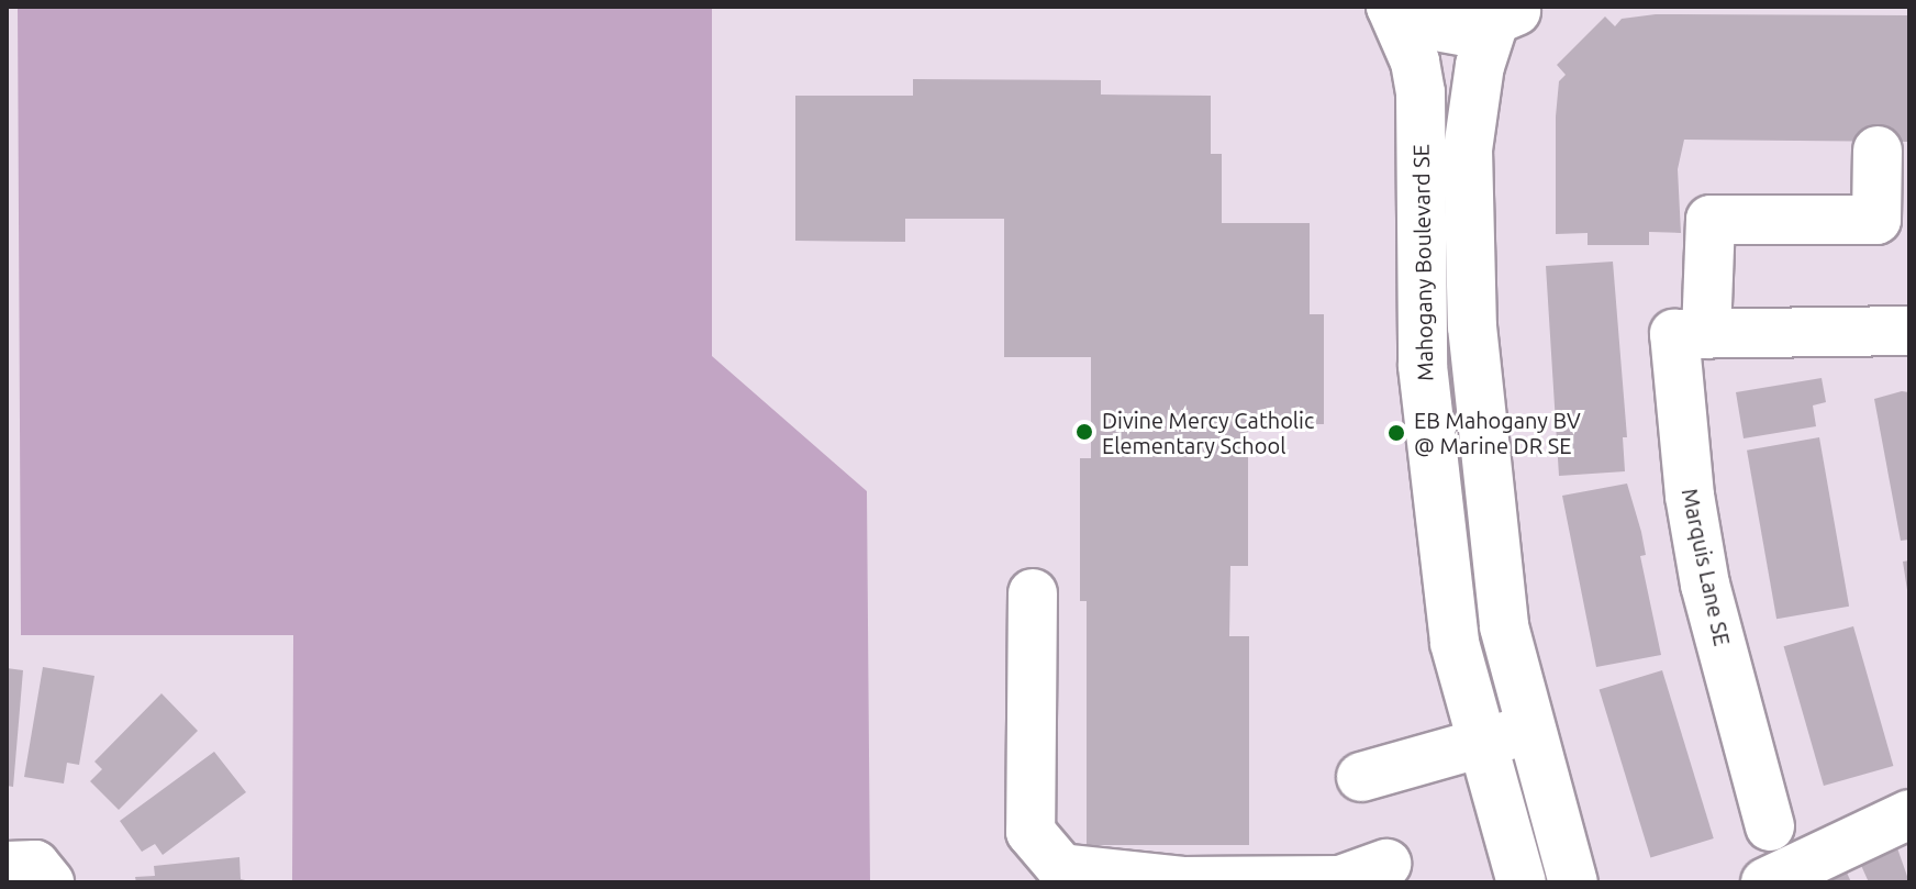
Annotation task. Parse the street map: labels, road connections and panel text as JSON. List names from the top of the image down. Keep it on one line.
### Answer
{"streets":{"street":["Mahogany Boulevard SE","Marquis Lane SE"]},"places":["Divine Mercy Catholic Elementary School","EB Mahogany BV @ Marine DR SE"]}
